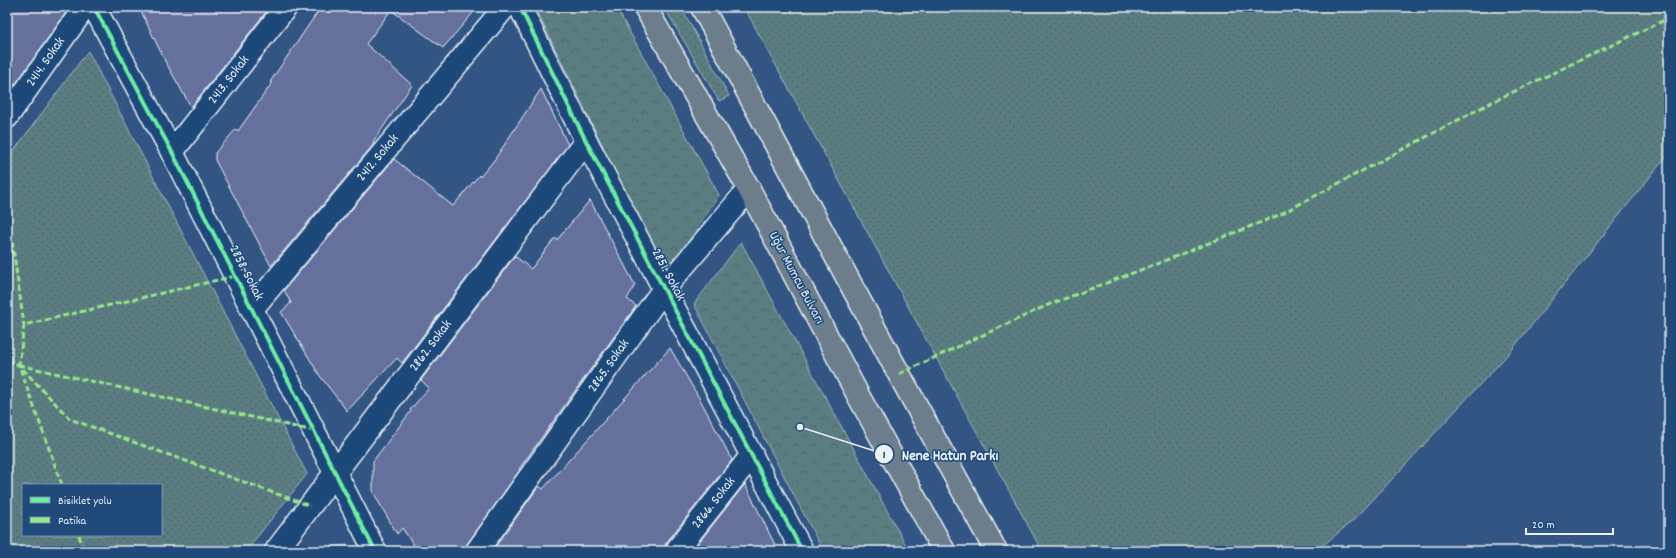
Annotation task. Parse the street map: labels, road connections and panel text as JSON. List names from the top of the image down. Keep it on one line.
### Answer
{"streets":{"main road":["Uğur Mumcu Bulvarı"],"street":["2414. Sokak","2413. Sokak","2412. Sokak","2858. Sokak","2851. Sokak","2862. Sokak","2865. Sokak","2866. Sokak"]},"crossings":[["2413. Sokak","2858. Sokak"],["2412. Sokak","2858. Sokak"],["2858. Sokak","2862. Sokak"],["2851. Sokak","2862. Sokak"],["2851. Sokak","2865. Sokak"],["2851. Sokak","2866. Sokak"],["Uğur Mumcu Bulvarı","2865. Sokak"]],"places":["Nene Hatun Parkı"],"legend":["Bisiklet yolu","Patika"],"scale_bar":"20 m"}
